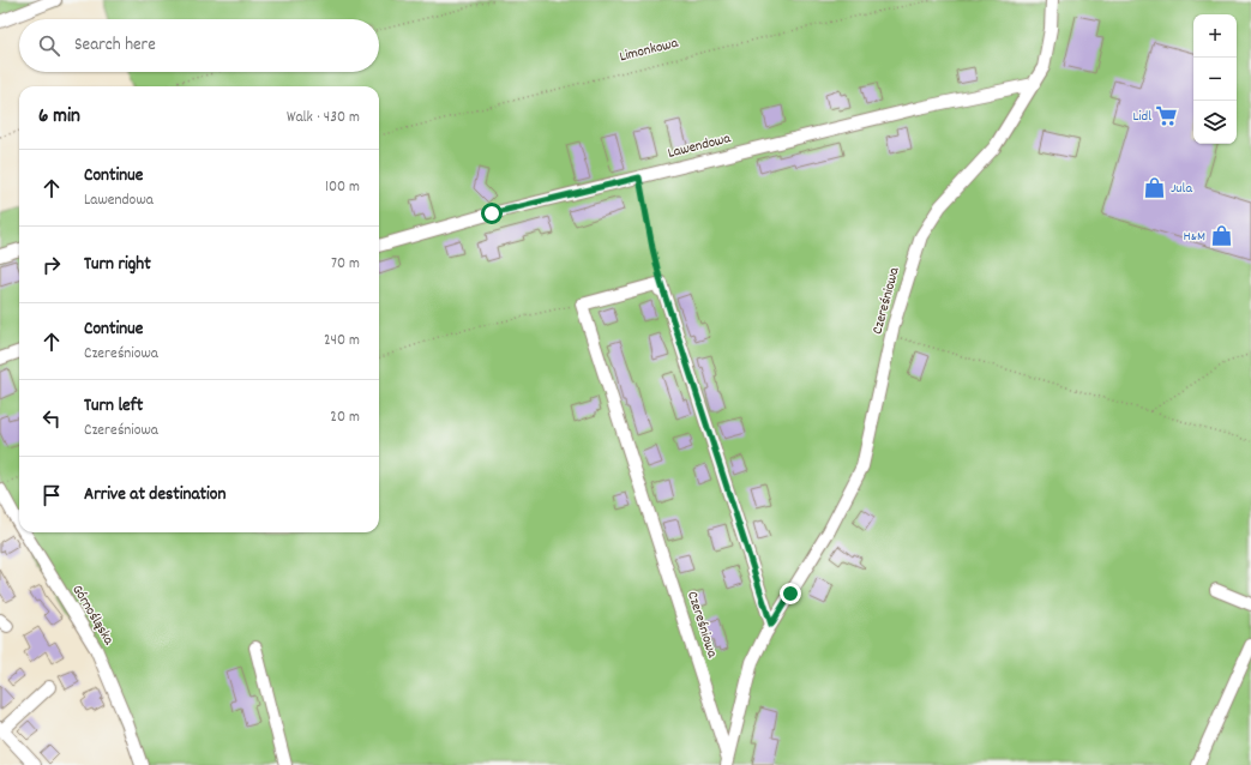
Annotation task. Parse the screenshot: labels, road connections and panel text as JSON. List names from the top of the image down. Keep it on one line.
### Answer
{"streets":{"street":["Lawendowa","Czereśniowa","Górnośląska"],"path":["Limonkowa"]},"crossings":[["Lawendowa","Czereśniowa"]],"places":{"supermarket":["Lidl"],"shop":["Jula","H&M"]},"page":{"map_buttons":["+","−"],"search":"Search here","heading":["6 min","Walk · 430 m"],"list":[["Continue","Lawendowa","100 m"],["Turn right","70 m"],["Continue","Czereśniowa","240 m"],["Turn left","Czereśniowa","20 m"],"Arrive at destination"]}}
